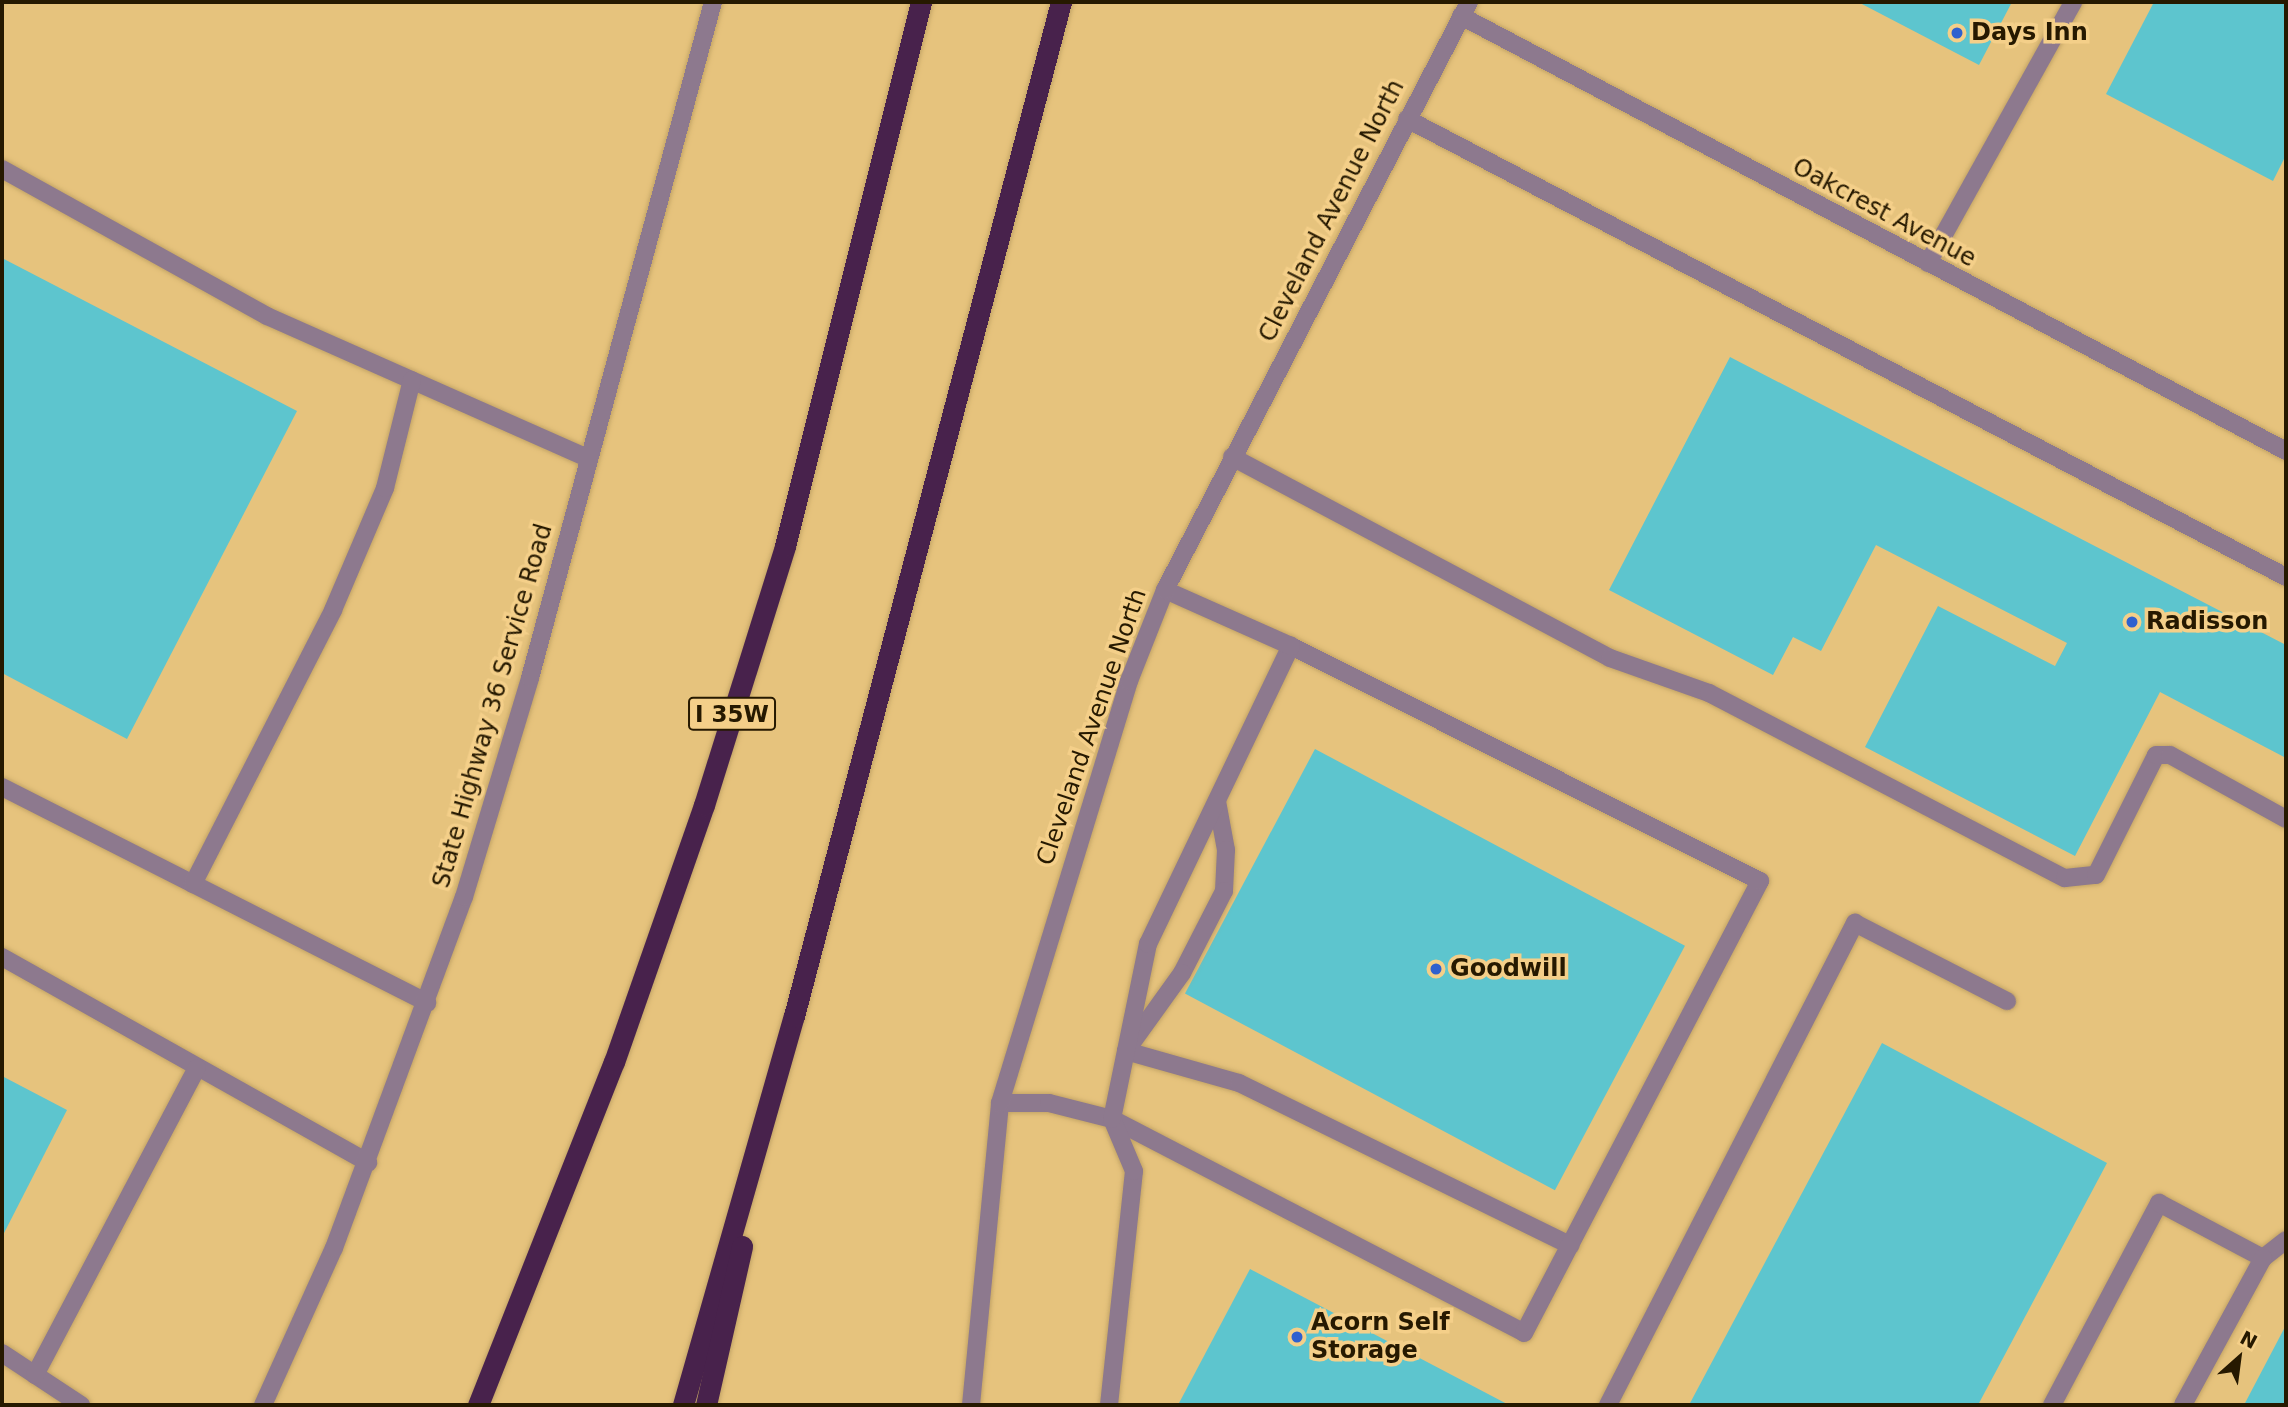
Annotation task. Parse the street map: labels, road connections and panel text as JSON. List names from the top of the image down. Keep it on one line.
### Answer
{"streets":{"highway":["I 35W"],"street":["Cleveland Avenue North","Oakcrest Avenue","State Highway 36 Service Road"]},"crossings":[["Cleveland Avenue North","Oakcrest Avenue"]],"places":["Days Inn","Radisson","Goodwill","Acorn Self Storage"],"north":"top right"}
